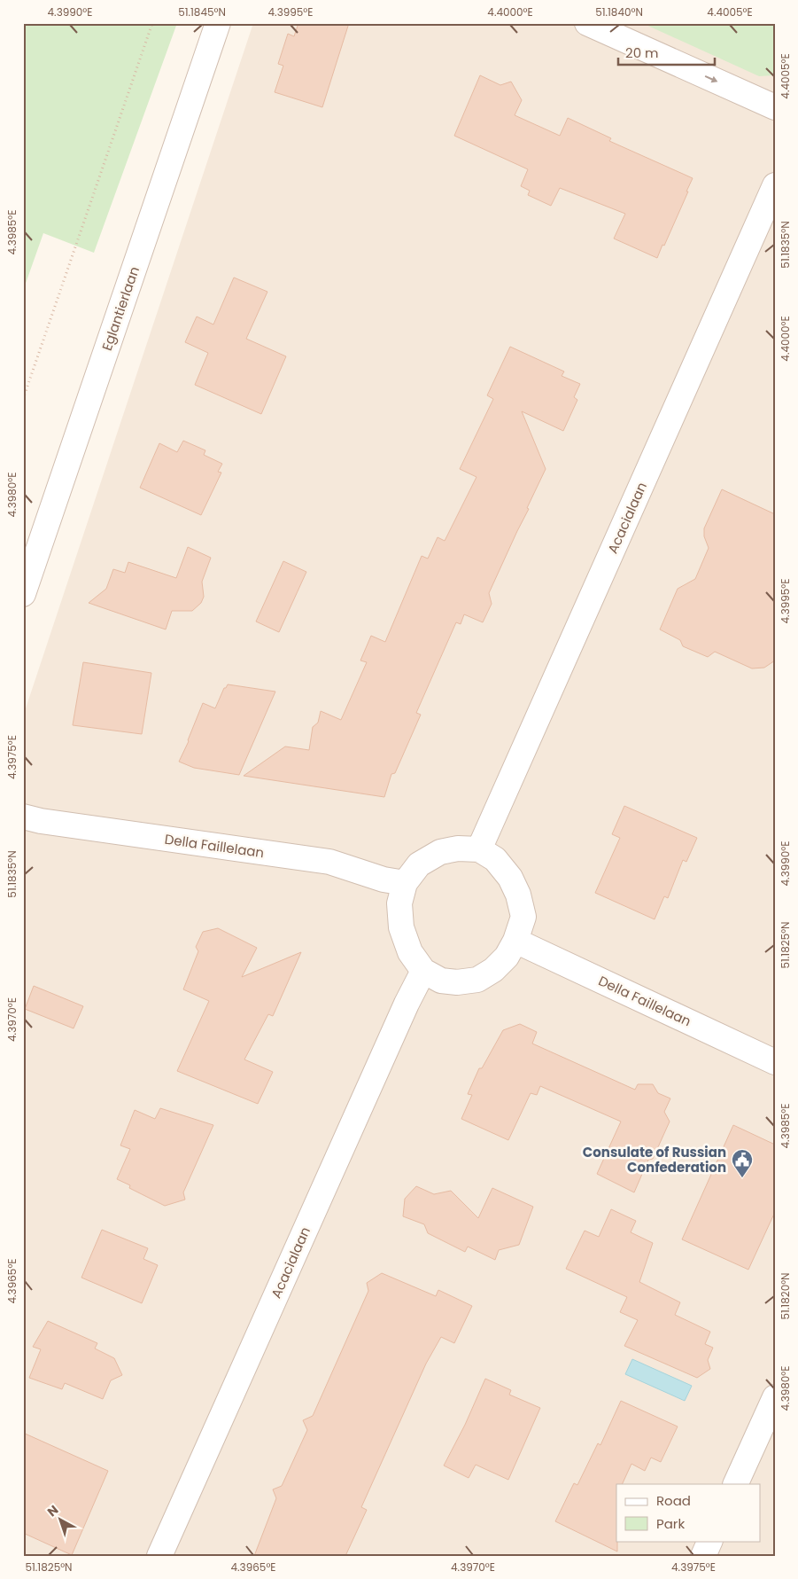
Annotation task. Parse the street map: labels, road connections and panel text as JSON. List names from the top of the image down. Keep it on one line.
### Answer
{"streets":{"street":["Eglantierlaan","Acacialaan","Della Faillelaan"]},"crossings":[["Acacialaan","Della Faillelaan"]],"places":{"public building":["Consulate of Russian Confederation"]},"legend":["Road","Park"],"scale_bar":"20 m","north":"top left","coordinates":["4.3990°E","51.1845°N","4.3995°E","4.4000°E","51.1840°N","4.4005°E","4.3985°E","51.1835°N","4.3980°E","4.3975°E","51.1825°N","4.3970°E","4.3965°E","51.1820°N"]}
